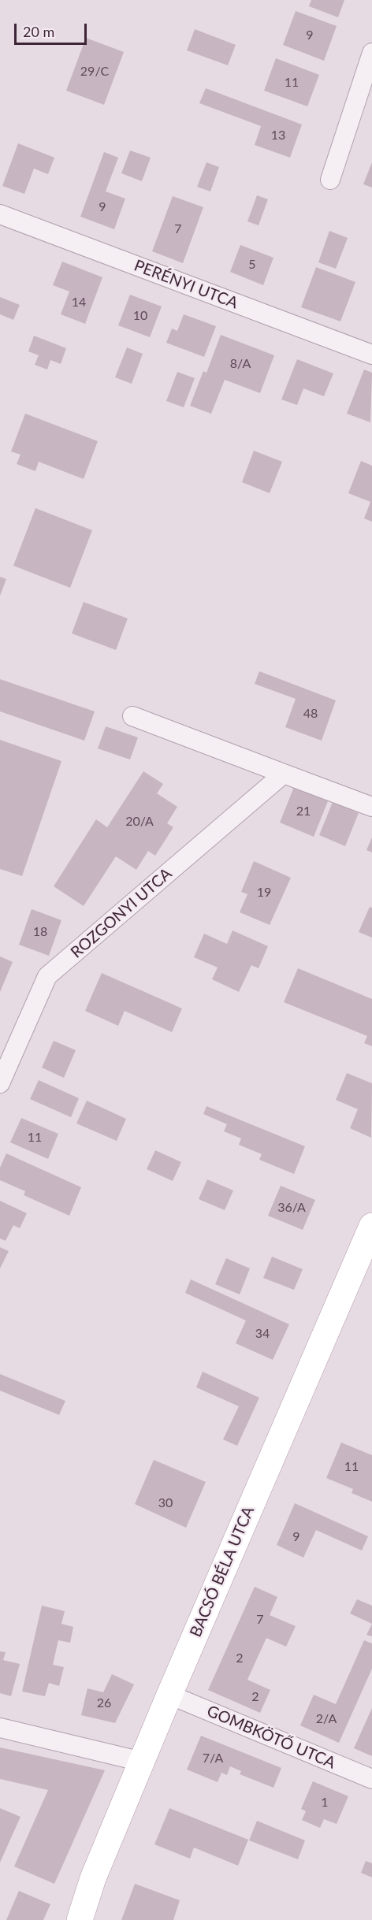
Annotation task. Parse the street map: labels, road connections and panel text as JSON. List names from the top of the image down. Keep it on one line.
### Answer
{"streets":{"main road":["BACSÓ BÉLA UTCA"],"street":["PERÉNYI UTCA","ROZGONYI UTCA","GOMBKÖTŐ UTCA"]},"crossings":[["BACSÓ BÉLA UTCA","GOMBKÖTŐ UTCA"]],"house_numbers":["9","29/C","11","13","9","7","5","14","10","8/A","48","21","20/A","19","18","11","36/A","34","11","30","9","7","2","2","26","2/A","7/A","1"],"scale_bar":"20 m"}
